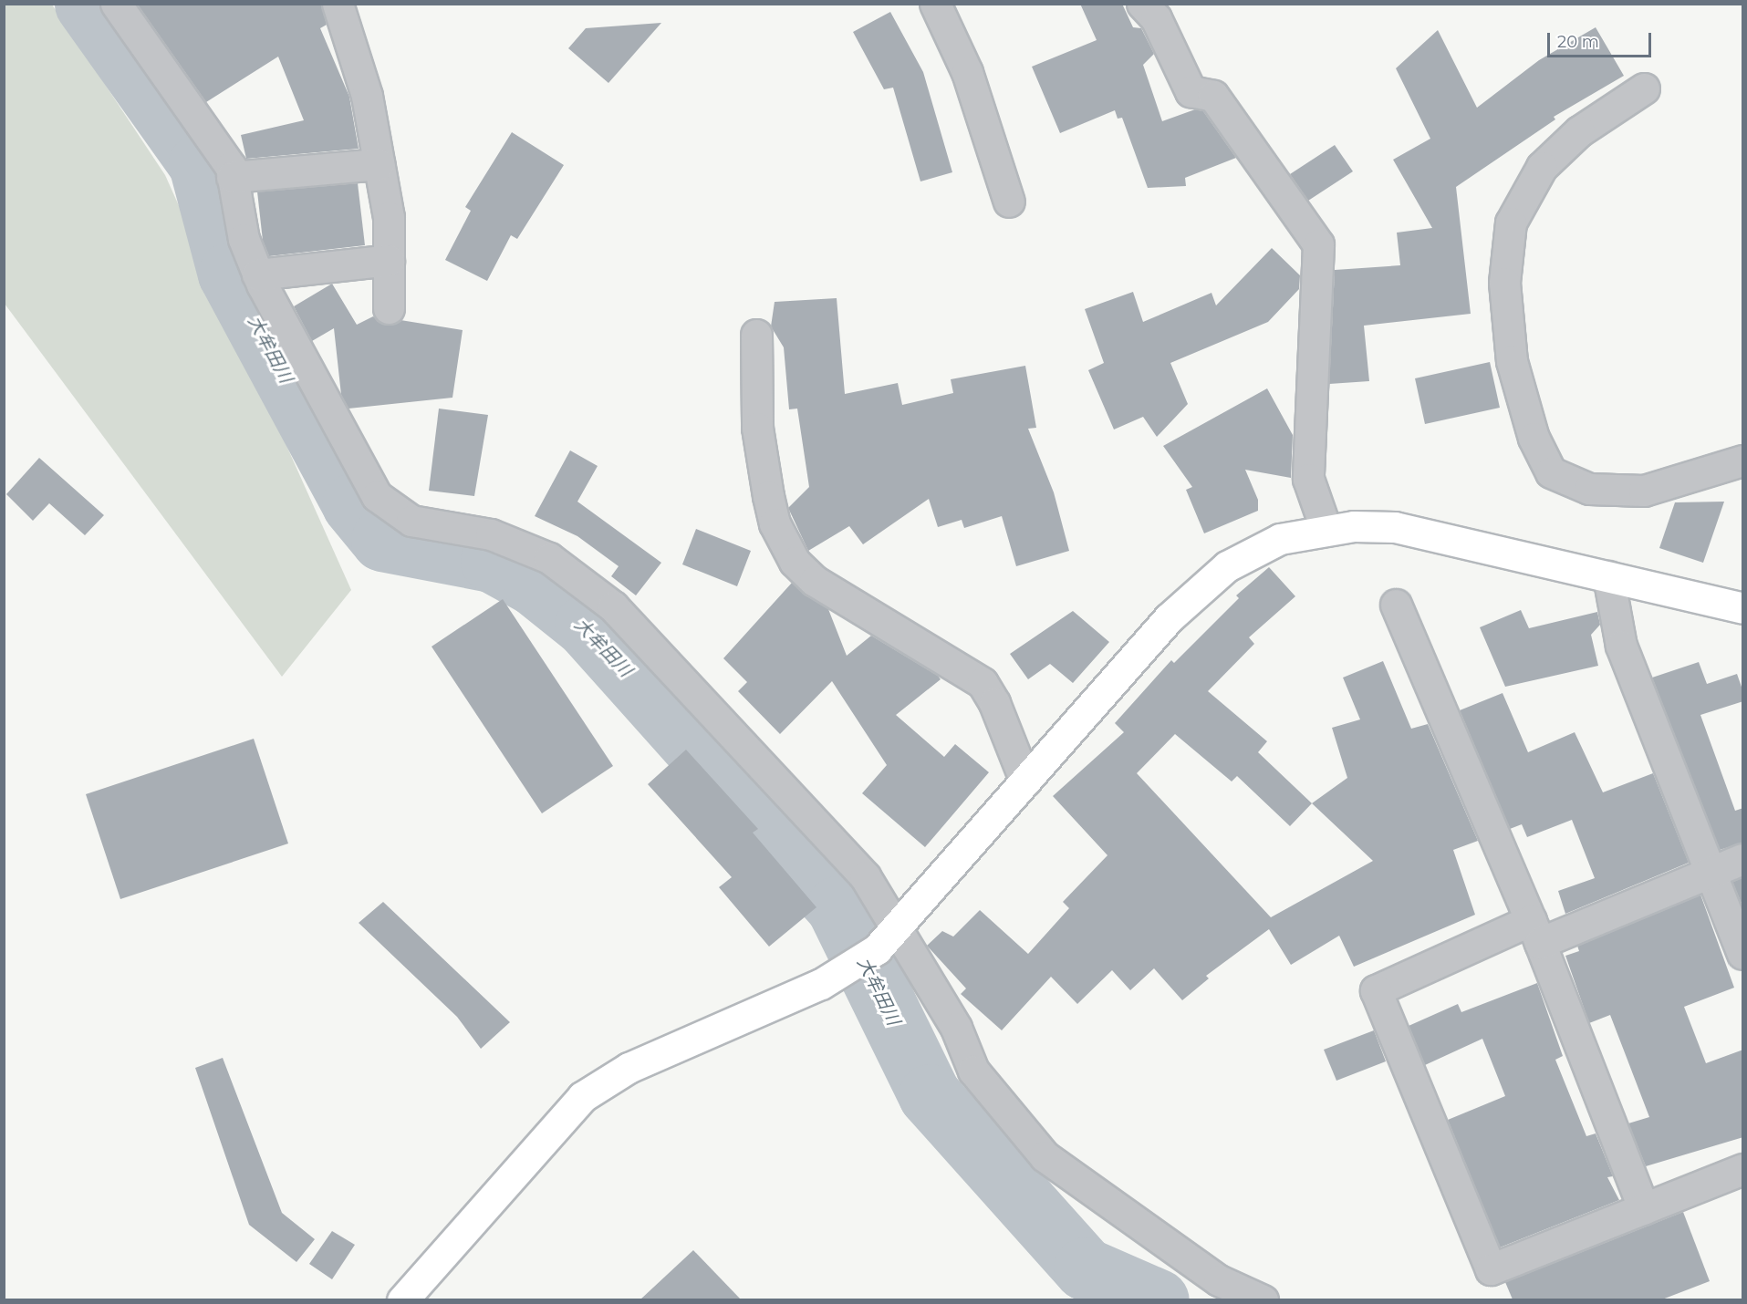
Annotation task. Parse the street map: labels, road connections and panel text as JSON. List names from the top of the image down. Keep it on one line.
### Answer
{"water":["大牟田川"],"scale_bar":"20 m"}
